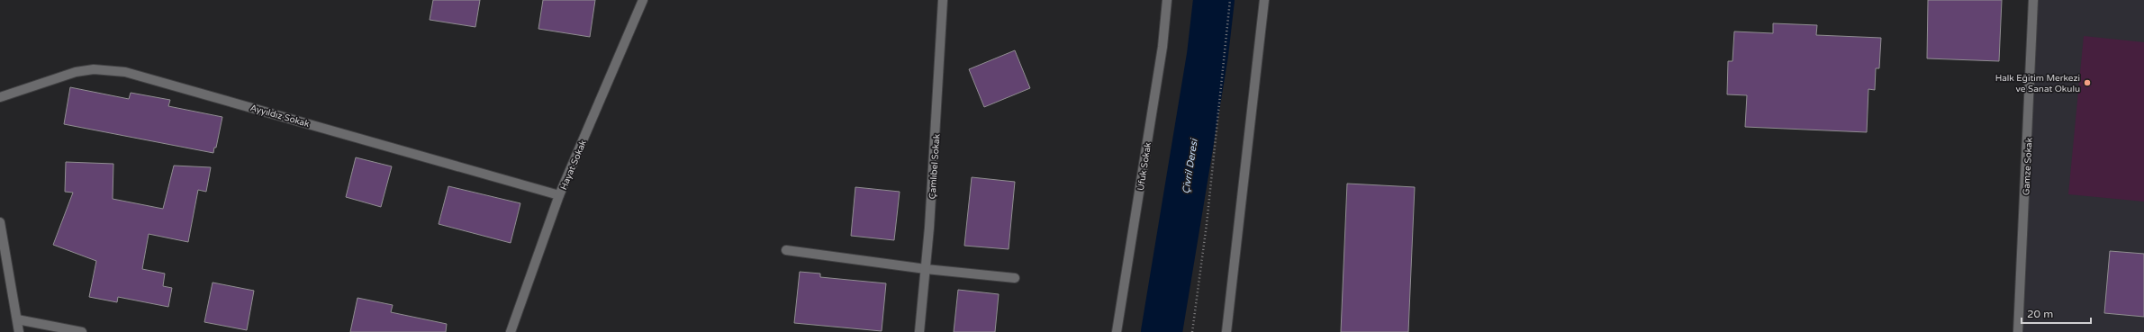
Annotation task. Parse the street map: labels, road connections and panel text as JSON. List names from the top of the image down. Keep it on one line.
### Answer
{"streets":{"street":["Ayyıldız Sokak","Hayat Sokak","Çamlıbel Sokak","Ufuk Sokak","Gamze Sokak"]},"crossings":[["Ayyıldız Sokak","Hayat Sokak"]],"water":["Çivril Deresi"],"places":["Halk Eğitim Merkezi ve Sanat Okulu"],"scale_bar":"20 m"}
